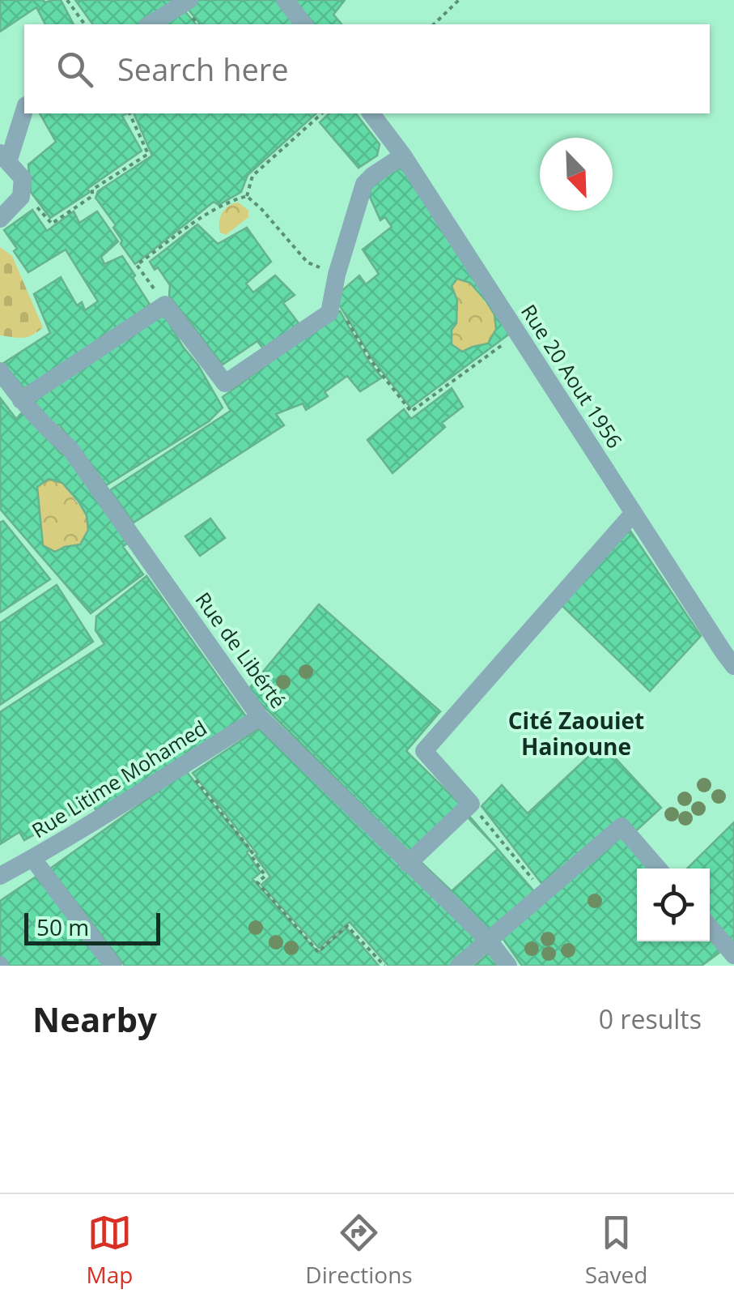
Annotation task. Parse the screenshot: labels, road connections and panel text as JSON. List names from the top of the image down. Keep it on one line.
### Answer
{"streets":{"street":["Rue 20 Aout 1956","Rue de Libérté","Rue Litime Mohamed"]},"crossings":[["Rue de Libérté","Rue Litime Mohamed"]],"districts":["Cité Zaouiet Hainoune"],"scale_bar":"50 m","north":"bottom right","page":{"search":"Search here","scale":"50 m","heading":["Nearby","0 results"],"nav":["Map","Directions","Saved"]}}
